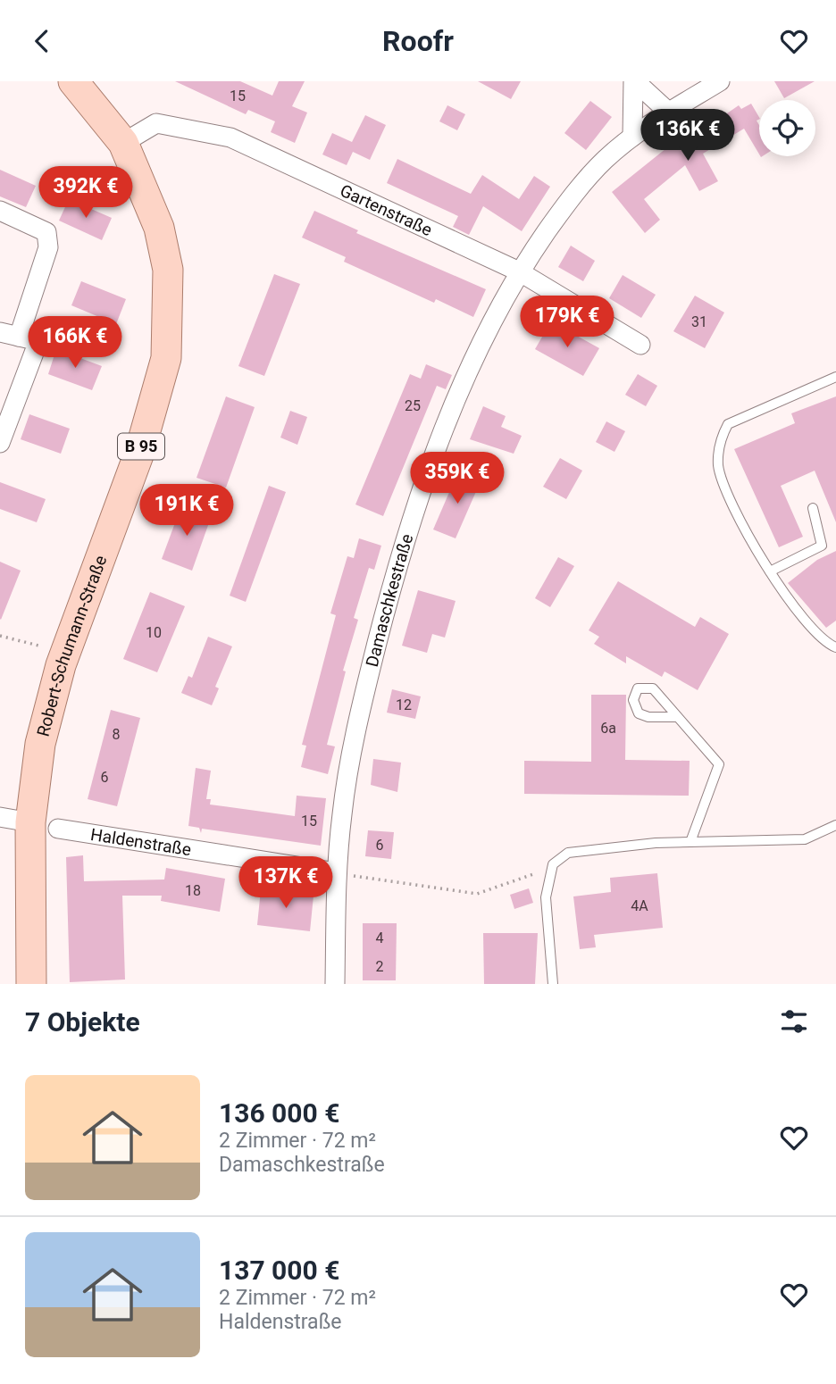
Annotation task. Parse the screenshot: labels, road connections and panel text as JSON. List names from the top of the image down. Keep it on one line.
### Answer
{"streets":{"main road":["B 95","Robert-Schumann-Straße"],"street":["Gartenstraße","Damaschkestraße","Haldenstraße"]},"crossings":[["Gartenstraße","Damaschkestraße"],["Gartenstraße","Robert-Schumann-Straße"],["Damaschkestraße","Haldenstraße"],["Robert-Schumann-Straße","Haldenstraße"]],"house_numbers":["15","31","25","10","12","6a","8","6","15","6","18","4A","4","2"],"page":{"header":"Roofr","price":["136K €","392K €","179K €","166K €","359K €","191K €","137K €"],"heading":"7 Objekte","list":[{"name":"136 000 €","note":"2 Zimmer · 72 m² · Damaschkestraße"},{"name":"137 000 €","note":"2 Zimmer · 72 m² · Haldenstraße"}]}}
